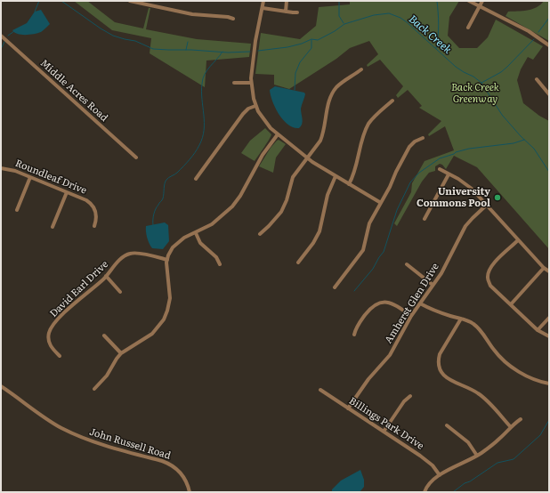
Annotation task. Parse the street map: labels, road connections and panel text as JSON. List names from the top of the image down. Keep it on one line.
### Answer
{"streets":{"street":["Middle Acres Road","Roundleaf Drive","David Earl Drive","Amherst Glen Drive","Billings Park Drive","John Russell Road"]},"crossings":[["Amherst Glen Drive","Billings Park Drive"]],"water":["Back Creek"],"parks":["Back Creek Greenway"],"places":["University Commons Pool"]}
